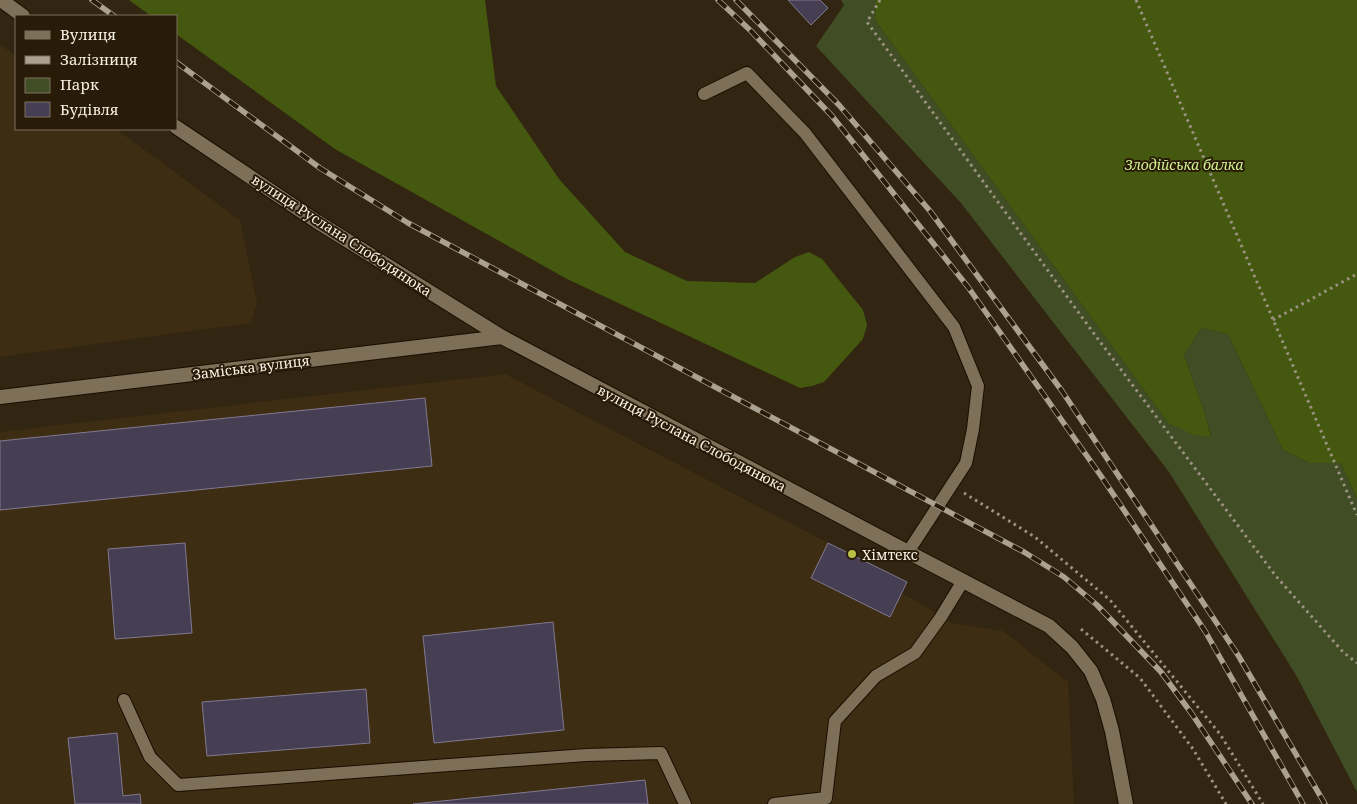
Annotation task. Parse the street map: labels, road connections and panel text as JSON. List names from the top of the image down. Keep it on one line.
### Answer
{"streets":{"street":["вулиця Руслана Слободянюка","Заміська вулиця"]},"crossings":[["вулиця Руслана Слободянюка","Заміська вулиця"]],"parks":["Злодійська балка"],"places":["Хімтекс"],"legend":["Вулиця","Залізниця","Парк","Будівля"]}
